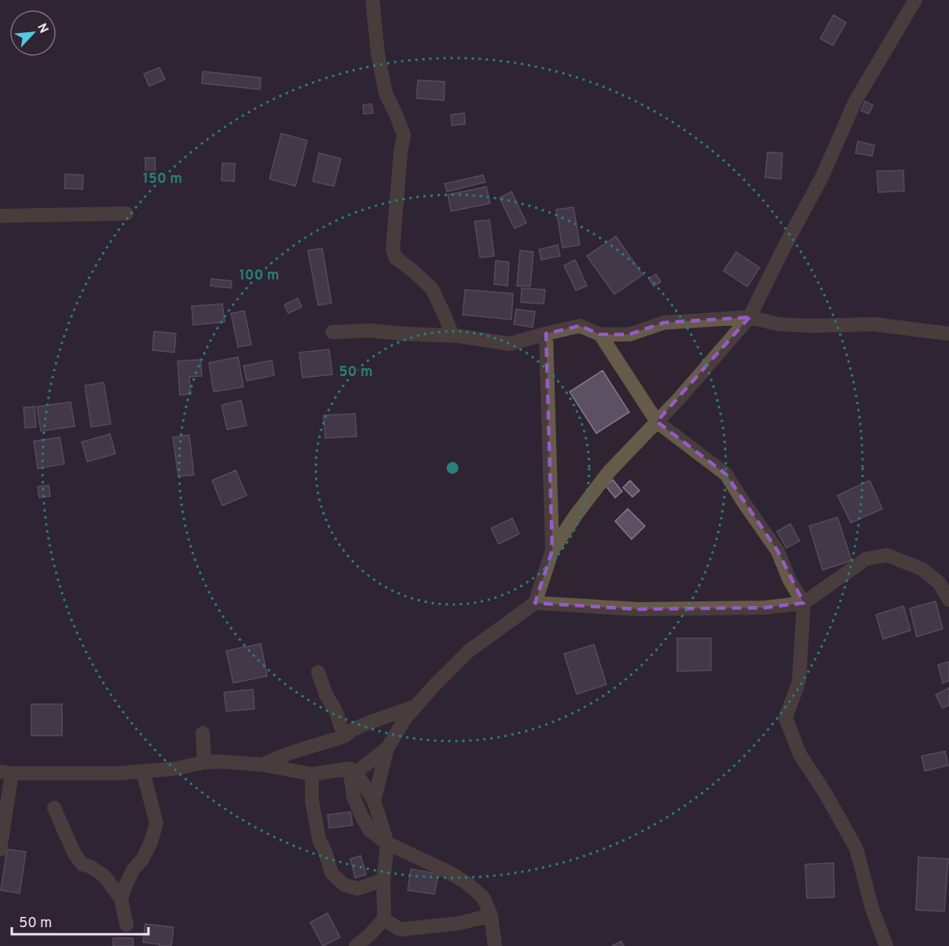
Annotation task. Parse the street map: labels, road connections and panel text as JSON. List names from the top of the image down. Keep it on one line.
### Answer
{"scale_bar":"50 m","north":"top right","rings":["150 m","100 m","50 m"]}
